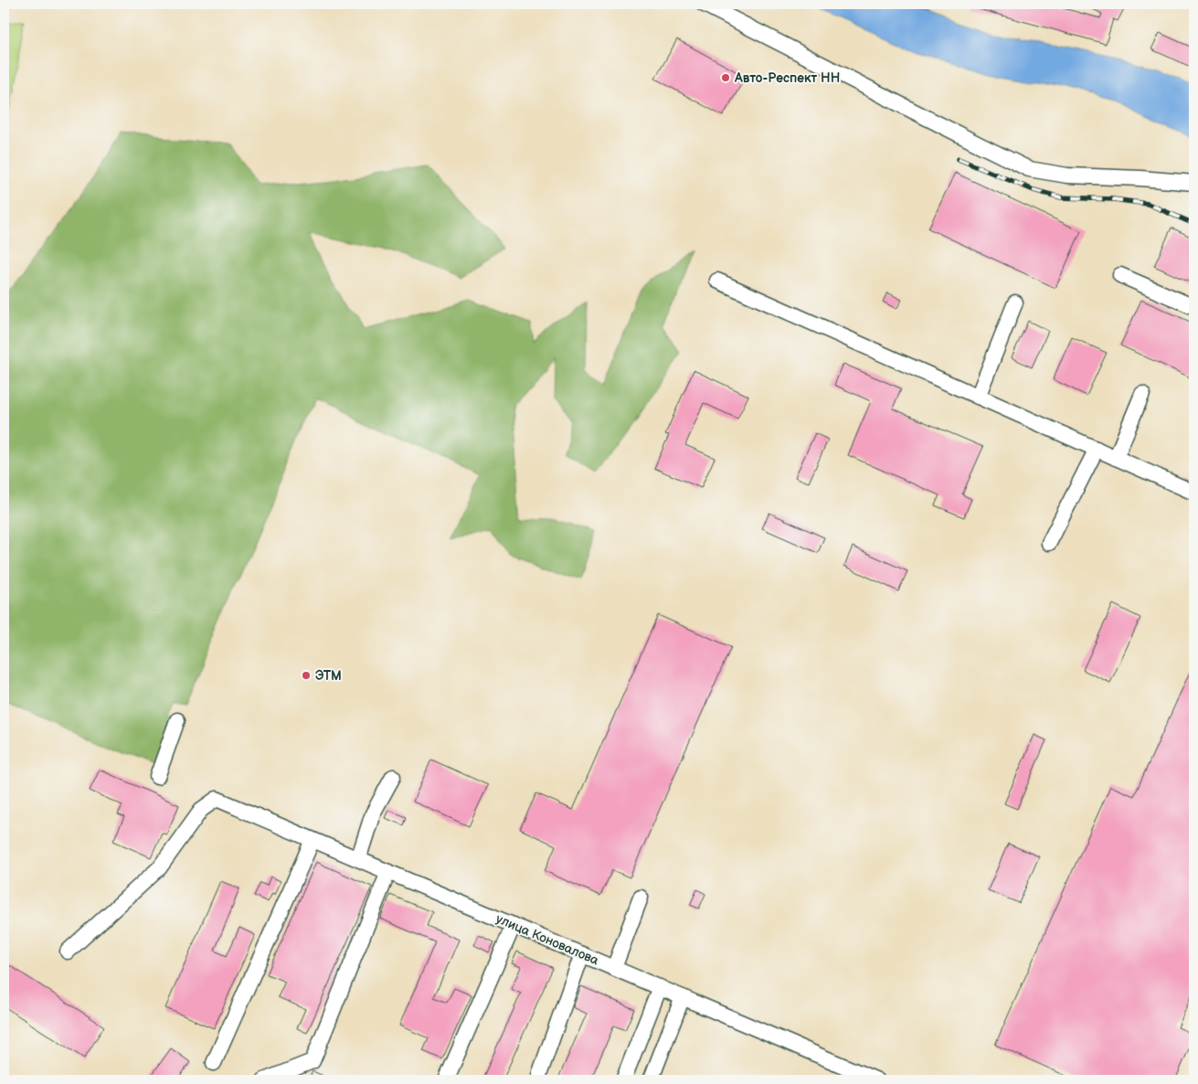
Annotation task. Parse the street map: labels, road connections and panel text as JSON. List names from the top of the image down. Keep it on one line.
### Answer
{"streets":{"street":["улица Коновалова"]},"places":["Авто-Респект НН","ЭТМ"]}
